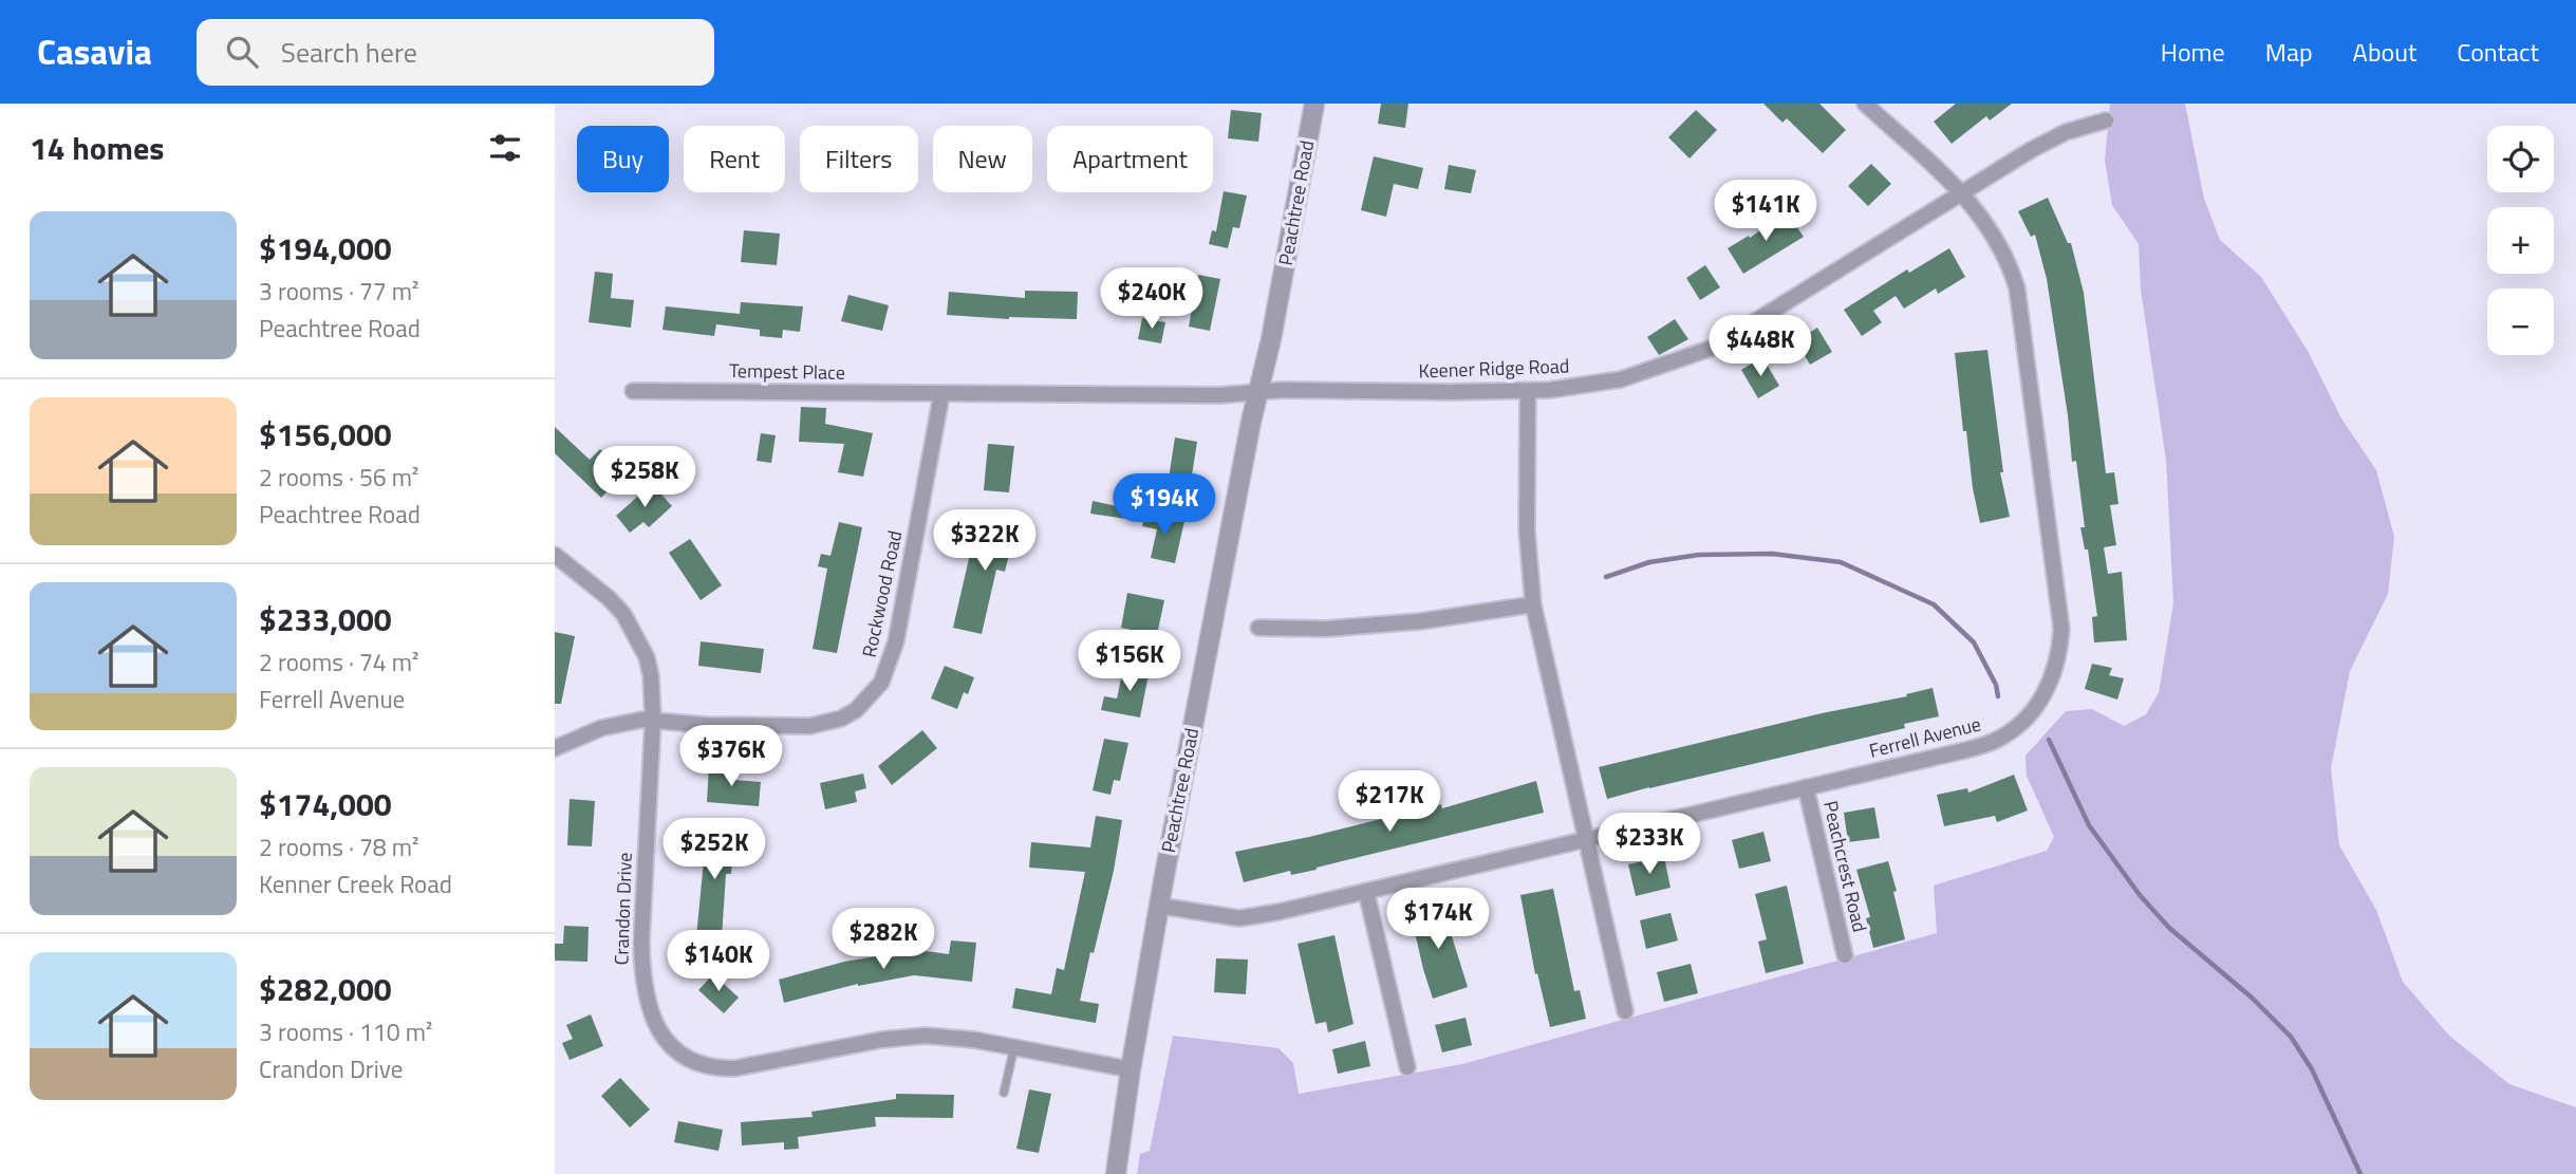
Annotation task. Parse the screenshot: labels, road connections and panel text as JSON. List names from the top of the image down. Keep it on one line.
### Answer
{"streets":{"street":["Peachtree Road","Keener Ridge Road","Tempest Place","Rockwood Road","Ferrell Avenue","Peachcrest Road","Crandon Drive"]},"crossings":[["Peachtree Road","Keener Ridge Road"],["Peachtree Road","Ferrell Avenue"],["Peachtree Road","Crandon Drive"],["Keener Ridge Road","Ferrell Avenue"],["Tempest Place","Rockwood Road"],["Rockwood Road","Crandon Drive"],["Ferrell Avenue","Peachcrest Road"]],"page":{"header":"Casavia","search":"Search here","nav":["Home","Map","About","Contact"],"heading":"14 homes","map_buttons":["+","−"],"chip":["Buy","Rent","Filters","New","Apartment"],"price":["$141K","$240K","$448K","$258K","$194K","$322K","$156K","$376K","$217K","$233K","$252K","$174K","$282K","$140K"],"list":[{"name":"$194,000","note":"3 rooms · 77 m² · Peachtree Road"},{"name":"$156,000","note":"2 rooms · 56 m² · Peachtree Road"},{"name":"$233,000","note":"2 rooms · 74 m² · Ferrell Avenue"},{"name":"$174,000","note":"2 rooms · 78 m² · Kenner Creek Road"},{"name":"$282,000","note":"3 rooms · 110 m² · Crandon Drive"}]}}
